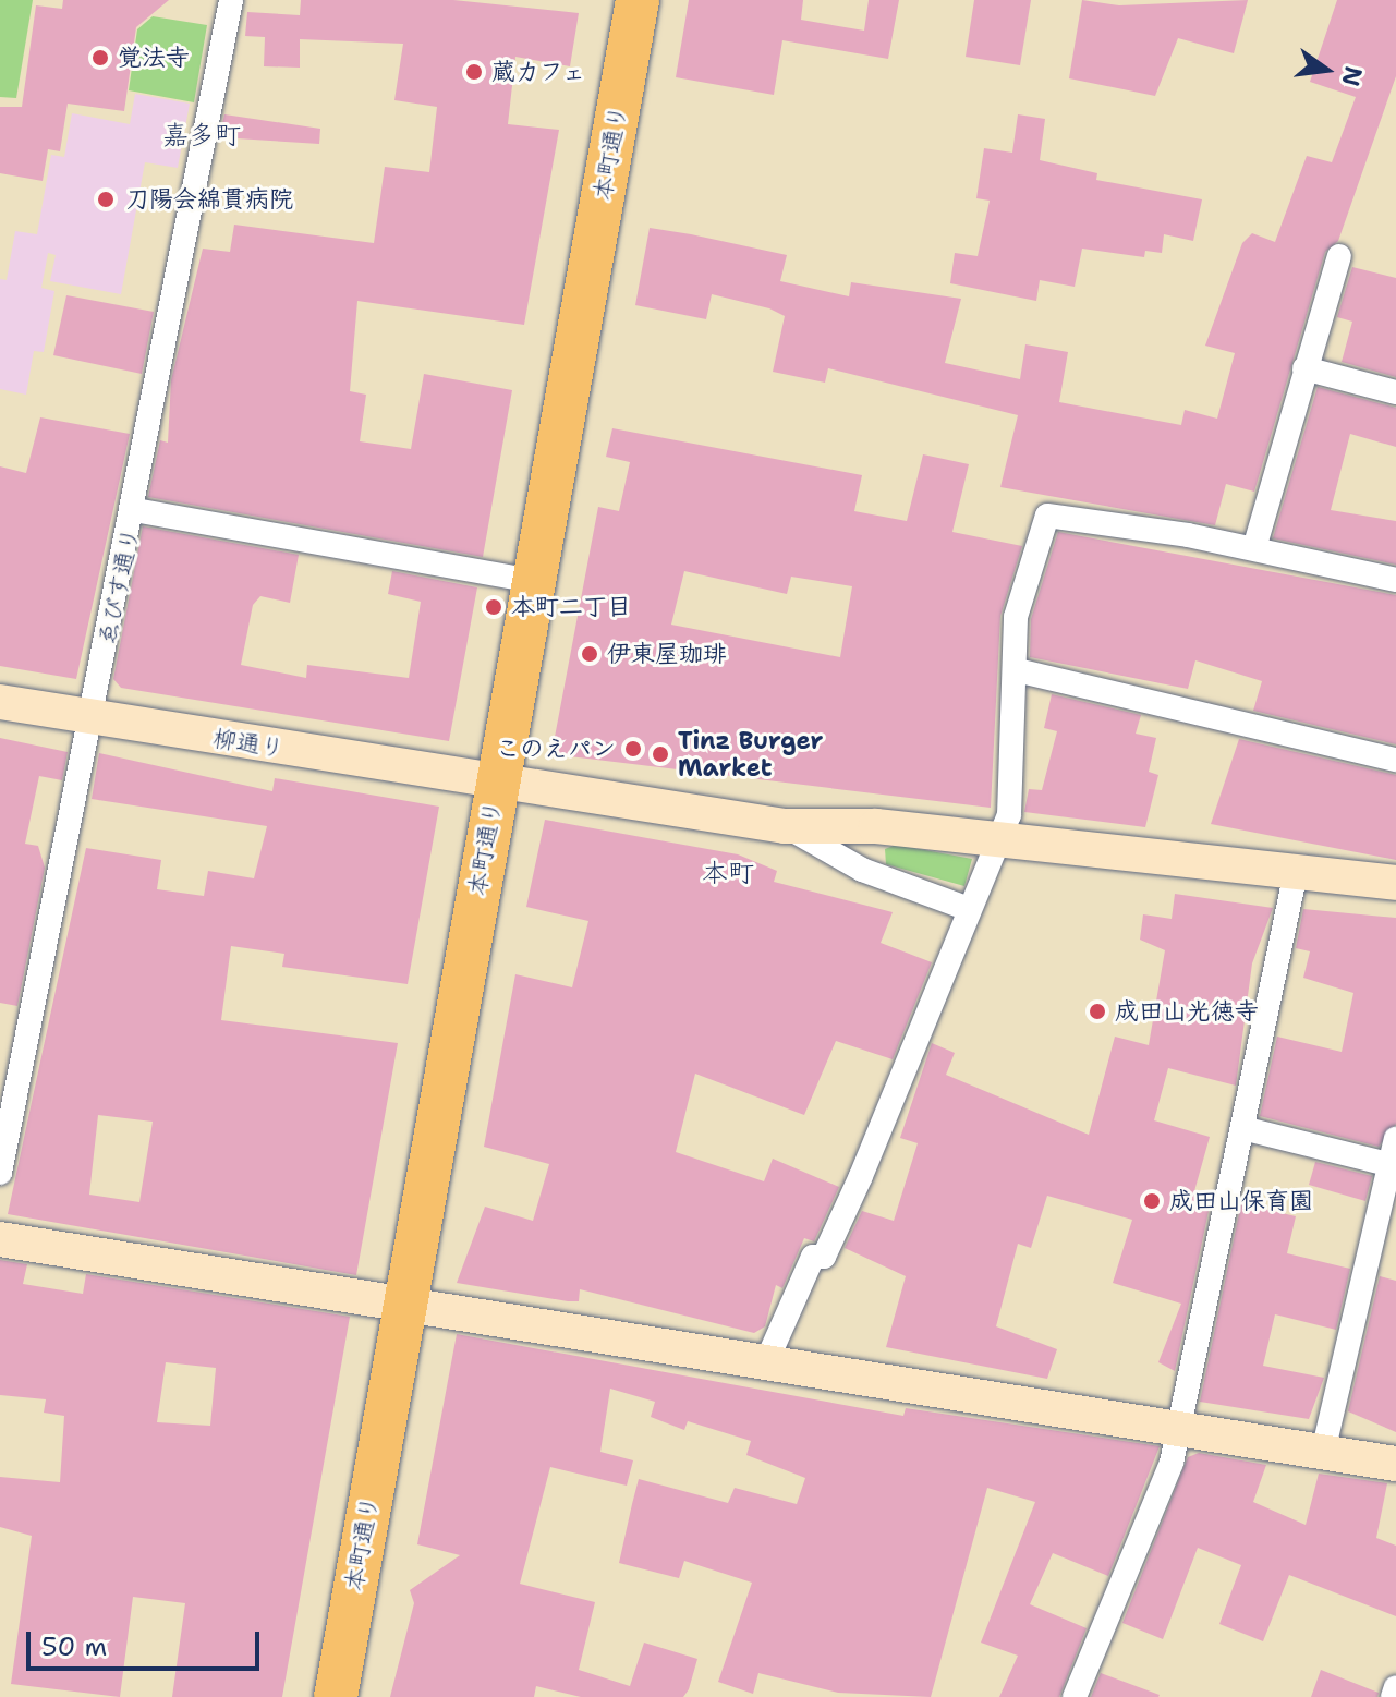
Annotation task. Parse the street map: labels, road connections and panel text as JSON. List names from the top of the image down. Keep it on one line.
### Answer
{"streets":{"highway":["本町通り"],"street":["ゑびす通り","柳通り"]},"crossings":[["本町通り","柳通り"],["ゑびす通り","柳通り"]],"districts":["嘉多町","本町"],"places":["覚法寺","蔵カフェ","刀陽会綿貫病院","本町二丁目","伊東屋珈琲","このえパン","Tinz Burger Market","成田山光徳寺","成田山保育園"],"scale_bar":"50 m","north":"right"}
